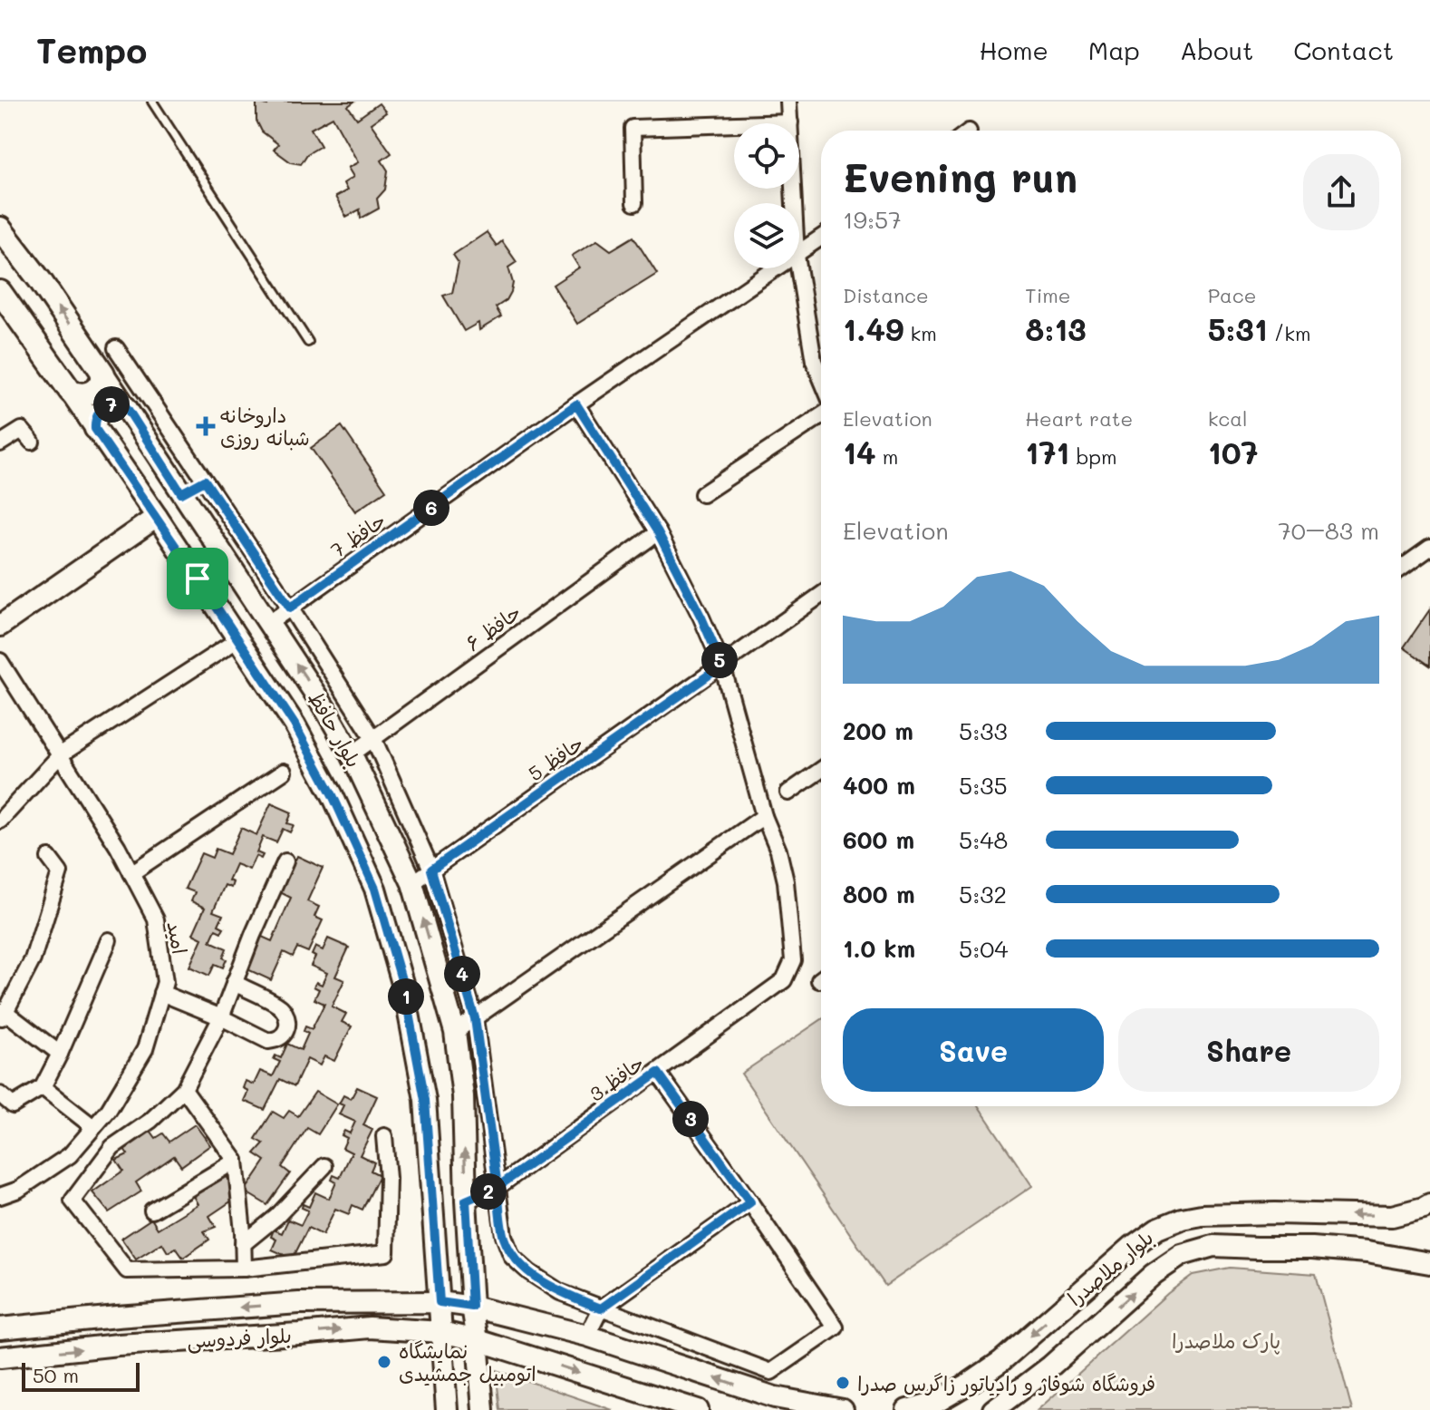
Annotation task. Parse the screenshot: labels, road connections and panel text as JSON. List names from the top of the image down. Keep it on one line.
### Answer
{"streets":{"main road":["بلوار حافظ","بلوار ملاصدرا","بلوار فردوسی"],"street":["حافظ 7","حافظ ۶","حافظ 5","امید","حافظ 3"]},"crossings":[["حافظ 7","بلوار حافظ"],["حافظ ۶","بلوار حافظ"],["بلوار حافظ","حافظ 5"],["بلوار حافظ","حافظ 3"],["بلوار حافظ","بلوار فردوسی"]],"parks":["پارک ملاصدرا"],"places":{"health":["داروخانه شبانه روزی"],"other":["نمایشگاه اتومبیل جمشیدی","فروشگاه شوفاژ و رادیاتور زاگرس صدرا"]},"scale_bar":"50 m","page":{"header":"Tempo","nav":["Home","Map","About","Contact"],"heading":["Evening run","19:57"],"stats":[["Distance","1.49 km"],["Time","8:13"],["Pace","5:31 /km"],["Elevation","14 m"],["Heart rate","171 bpm"],["kcal","107"]],"pins":["7","6","5","4","1","3","2"],"chart":["Elevation","70–83 m"],"list":[{"name":"200 m","note":"5:33"},{"name":"400 m","note":"5:35"},{"name":"600 m","note":"5:48"},{"name":"800 m","note":"5:32"},{"name":"1.0 km","note":"5:04"}],"buttons":["Save","Share"],"scale":"50 m"}}
